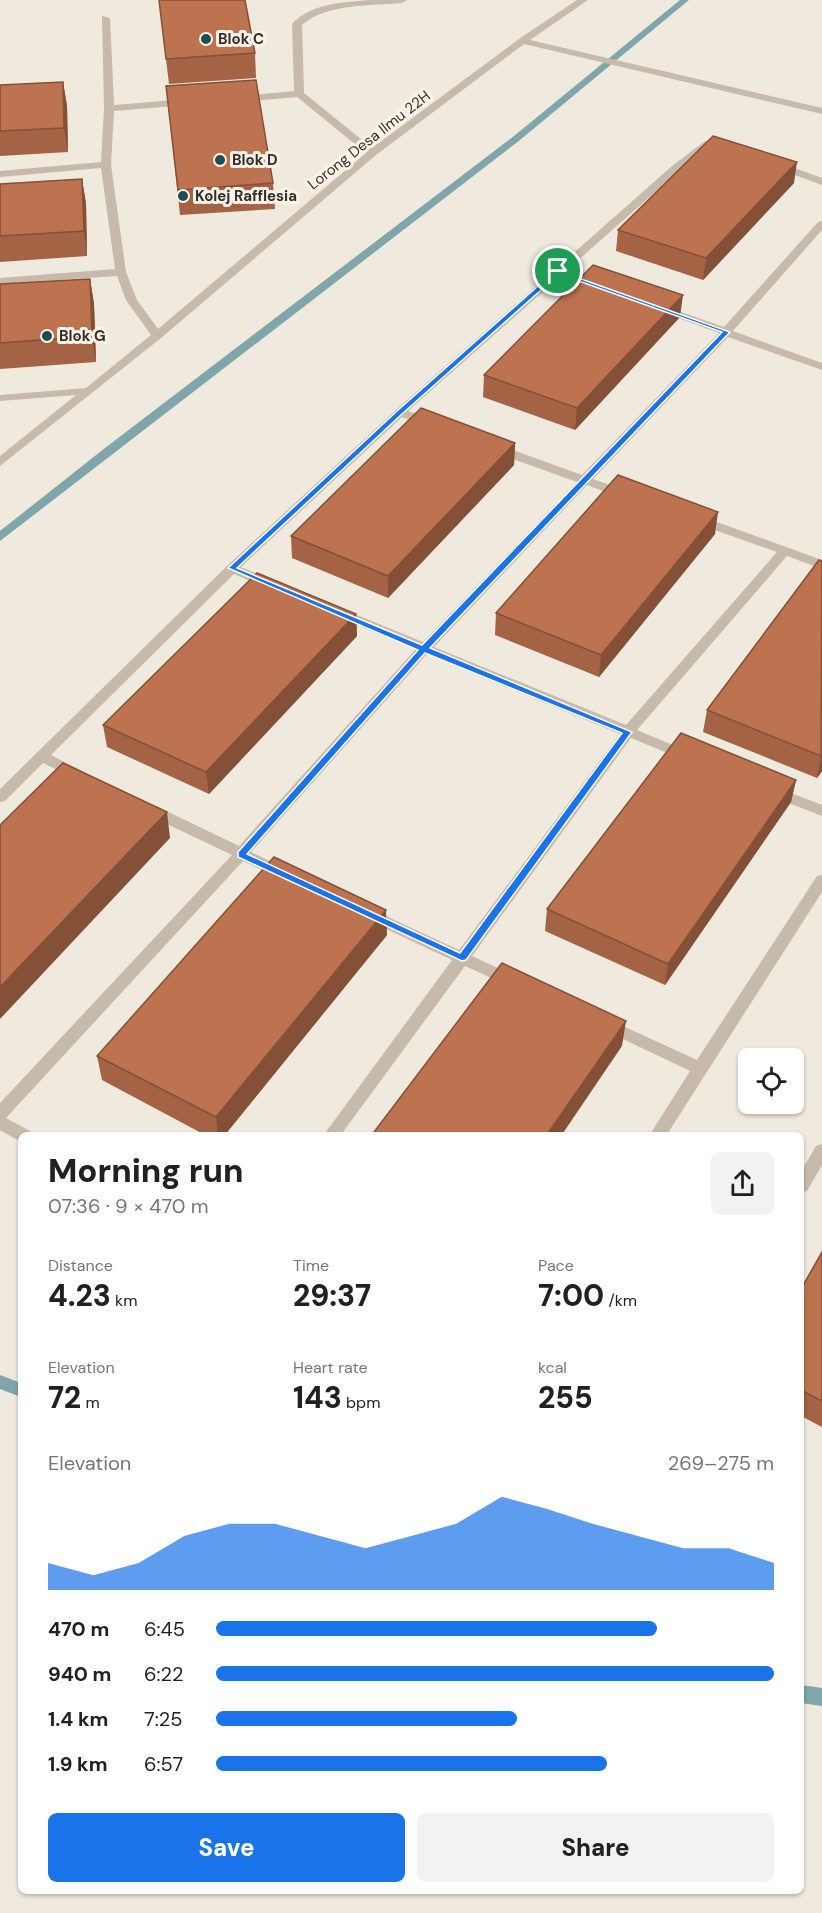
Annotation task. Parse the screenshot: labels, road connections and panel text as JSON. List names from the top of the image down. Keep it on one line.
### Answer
{"streets":{"street":["Lorong Desa Ilmu 22H"]},"places":["Blok C","Blok D","Kolej Rafflesia","Blok G"],"page":{"heading":["Morning run","07:36 · 9 × 470 m"],"stats":[["Distance","4.23 km"],["Time","29:37"],["Pace","7:00 /km"],["Elevation","72 m"],["Heart rate","143 bpm"],["kcal","255"]],"chart":["Elevation","269–275 m"],"list":[{"name":"470 m","note":"6:45"},{"name":"940 m","note":"6:22"},{"name":"1.4 km","note":"7:25"},{"name":"1.9 km","note":"6:57"}],"buttons":["Save","Share"]}}
